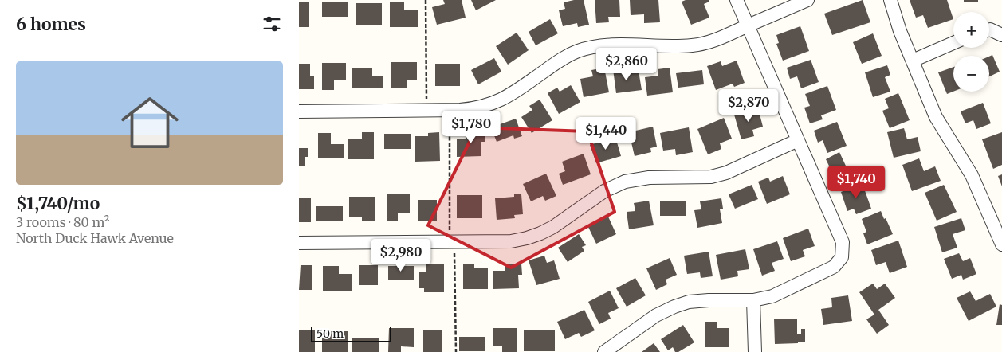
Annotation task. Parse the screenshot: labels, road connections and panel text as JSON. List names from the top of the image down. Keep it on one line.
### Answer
{"scale_bar":"50 m","page":{"heading":"6 homes","map_buttons":["+","−"],"list":[{"name":"$1,740/mo","note":"3 rooms · 80 m² · North Duck Hawk Avenue"}],"price":["$2,860","$2,870","$1,780","$1,440","$1,740","$2,980"],"scale":"50 m"}}
